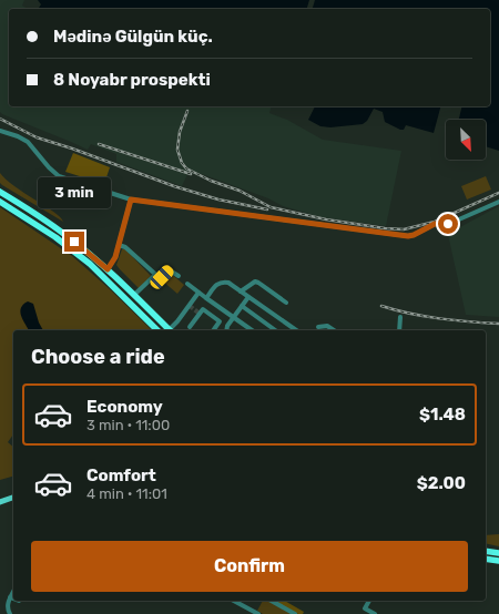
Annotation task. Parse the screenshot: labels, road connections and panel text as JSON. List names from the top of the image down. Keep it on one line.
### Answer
{"north":"bottom right","page":{"banner":["Mədinə Gülgün küç.","8 Noyabr prospekti"],"bubble":"3 min","heading":"Choose a ride","list":[{"name":"Economy","note":"3 min · 11:00","value":"$1.48"},{"name":"Comfort","note":"4 min · 11:01","value":"$2.00"}],"buttons":"Confirm"}}
